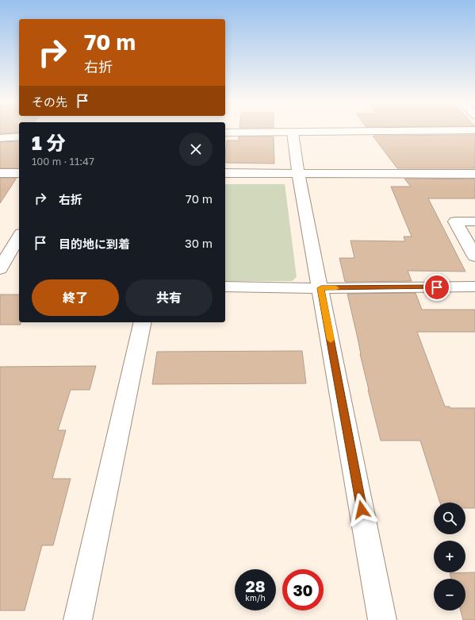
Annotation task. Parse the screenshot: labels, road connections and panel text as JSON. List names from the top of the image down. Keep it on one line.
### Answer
{"page":{"turn":["70 m","右折"],"then":"その先","heading":["1 分","100 m · 11:47"],"list":[{"name":"右折","value":"70 m"},{"name":"目的地に到着","value":"30 m"}],"buttons":["終了","共有"],"map_buttons":["+","−"],"speed":"28 km/h","limit":"30"}}
